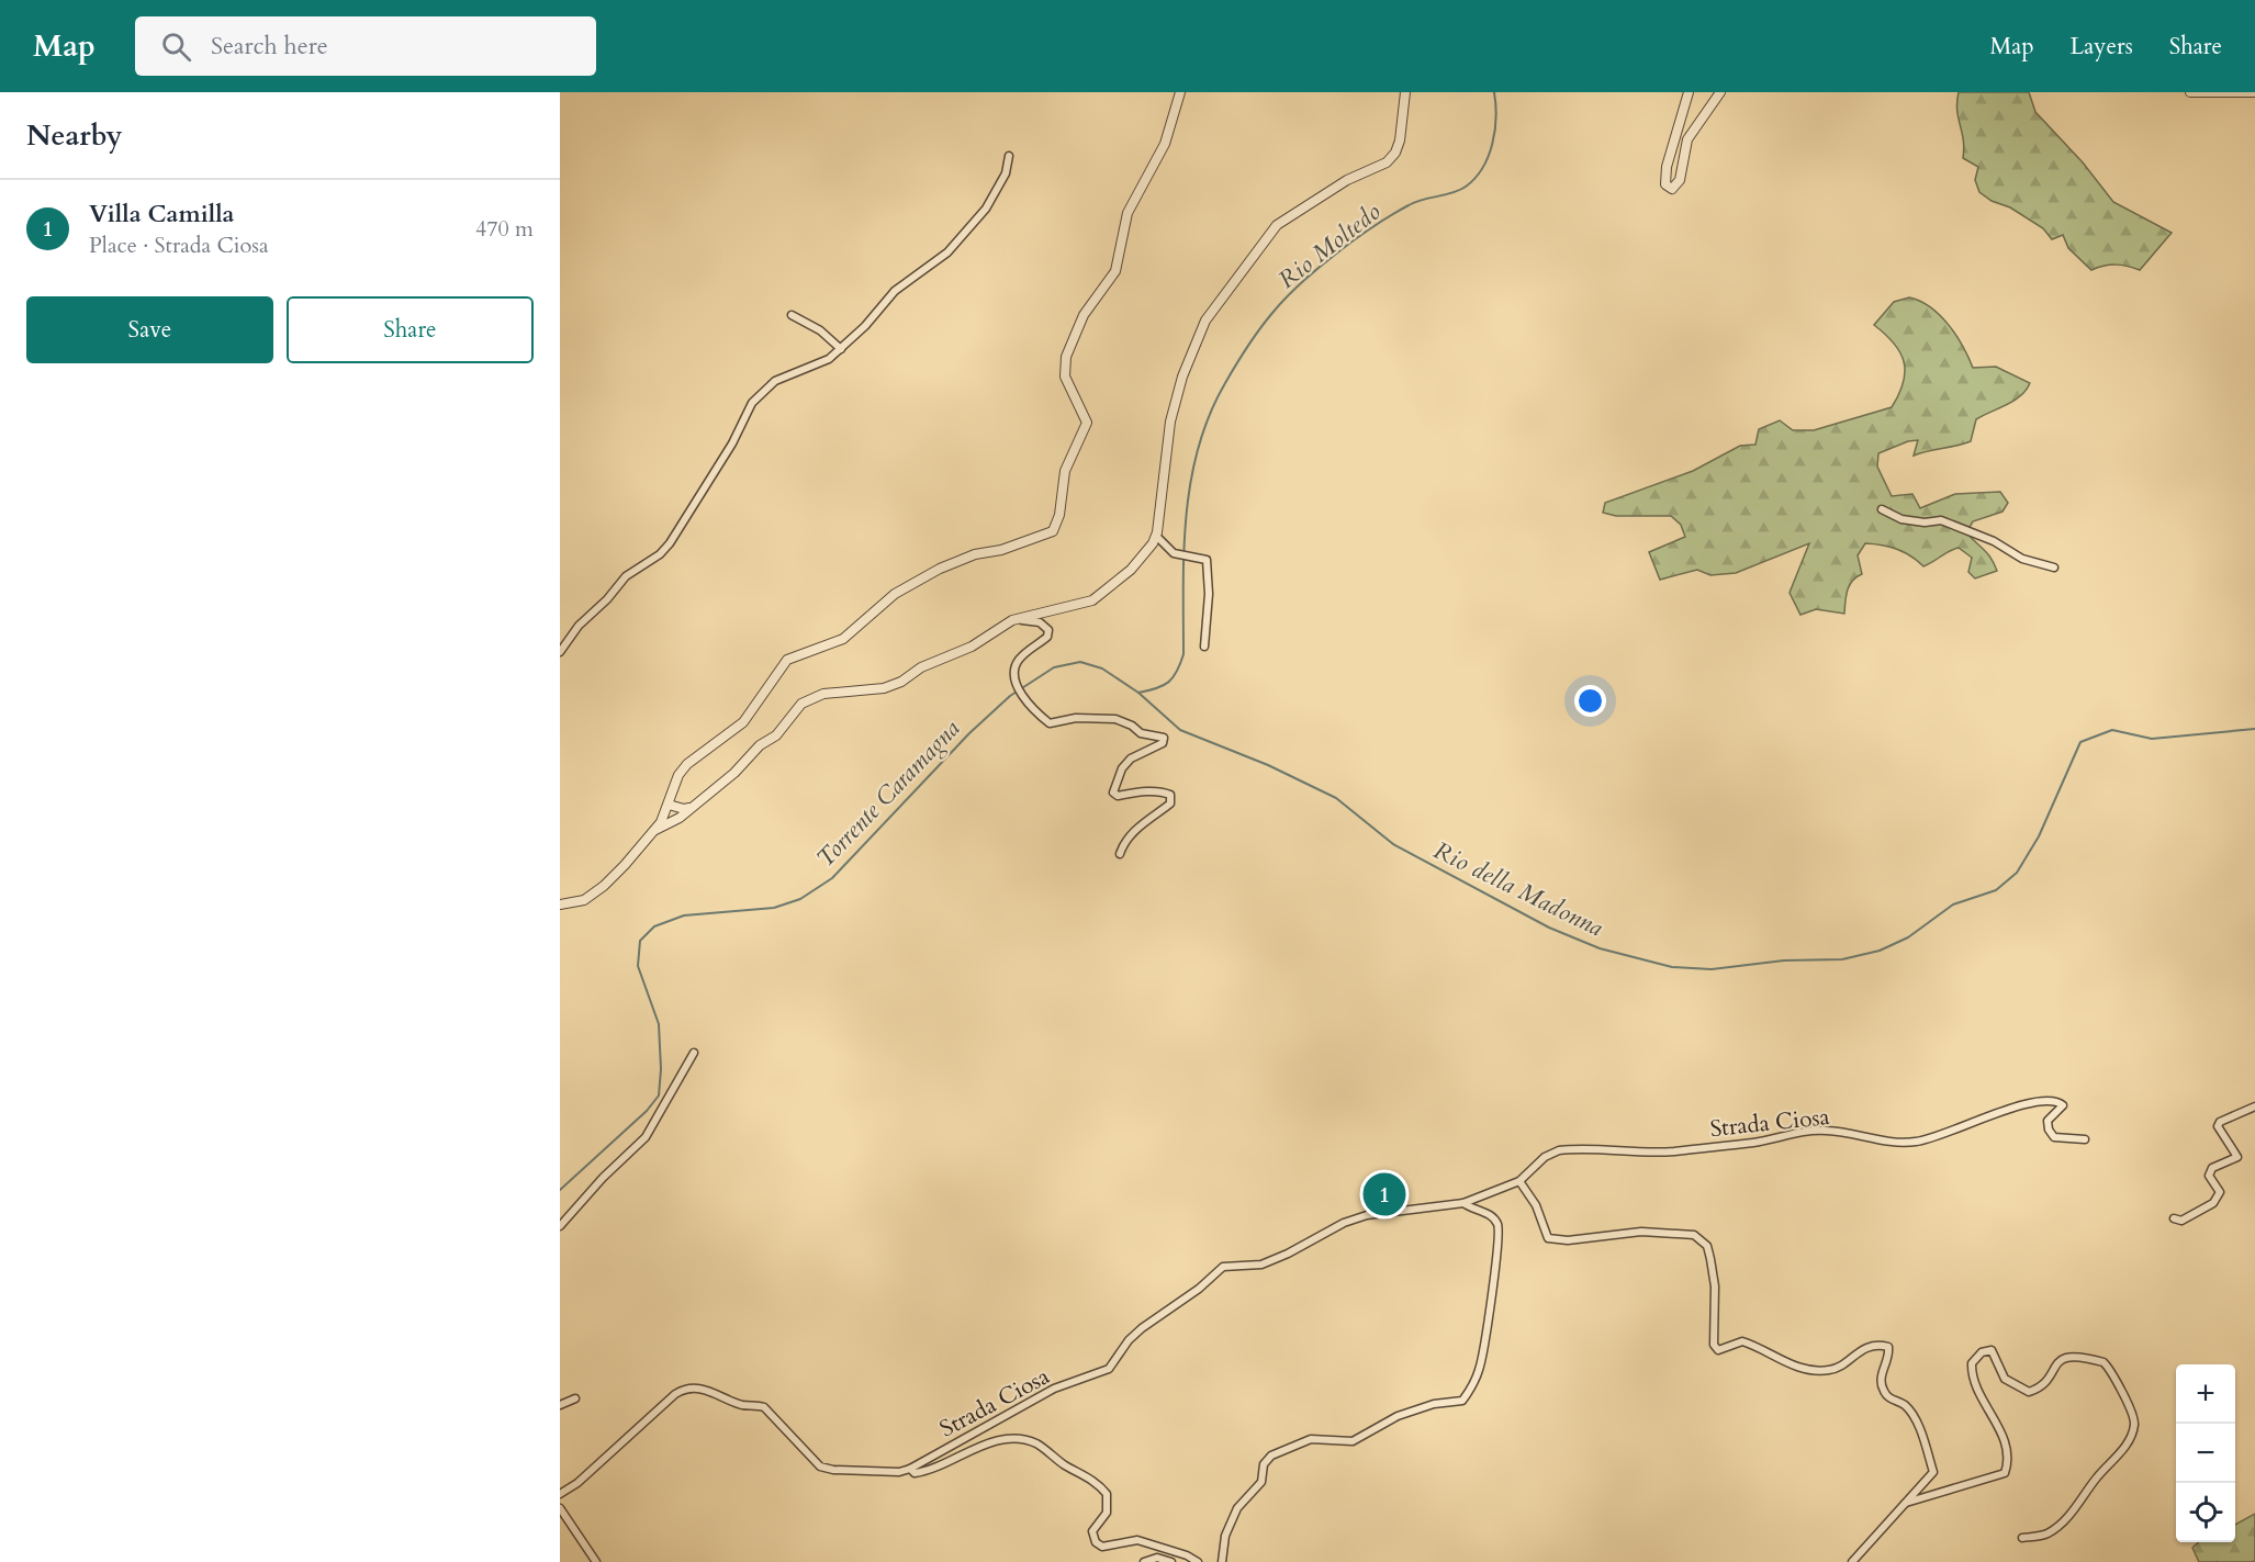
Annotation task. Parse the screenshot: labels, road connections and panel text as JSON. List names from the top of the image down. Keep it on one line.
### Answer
{"streets":{"street":["Strada Ciosa"]},"water":["Rio Moltedo","Torrente Caramagna","Rio della Madonna"],"page":{"header":"Map","search":"Search here","nav":["Map","Layers","Share"],"heading":"Nearby","list":[{"mark":"1","name":"Villa Camilla","note":"Place · Strada Ciosa","value":"470 m"}],"buttons":["Save","Share"],"pins":"1","map_buttons":["+","−"]}}
